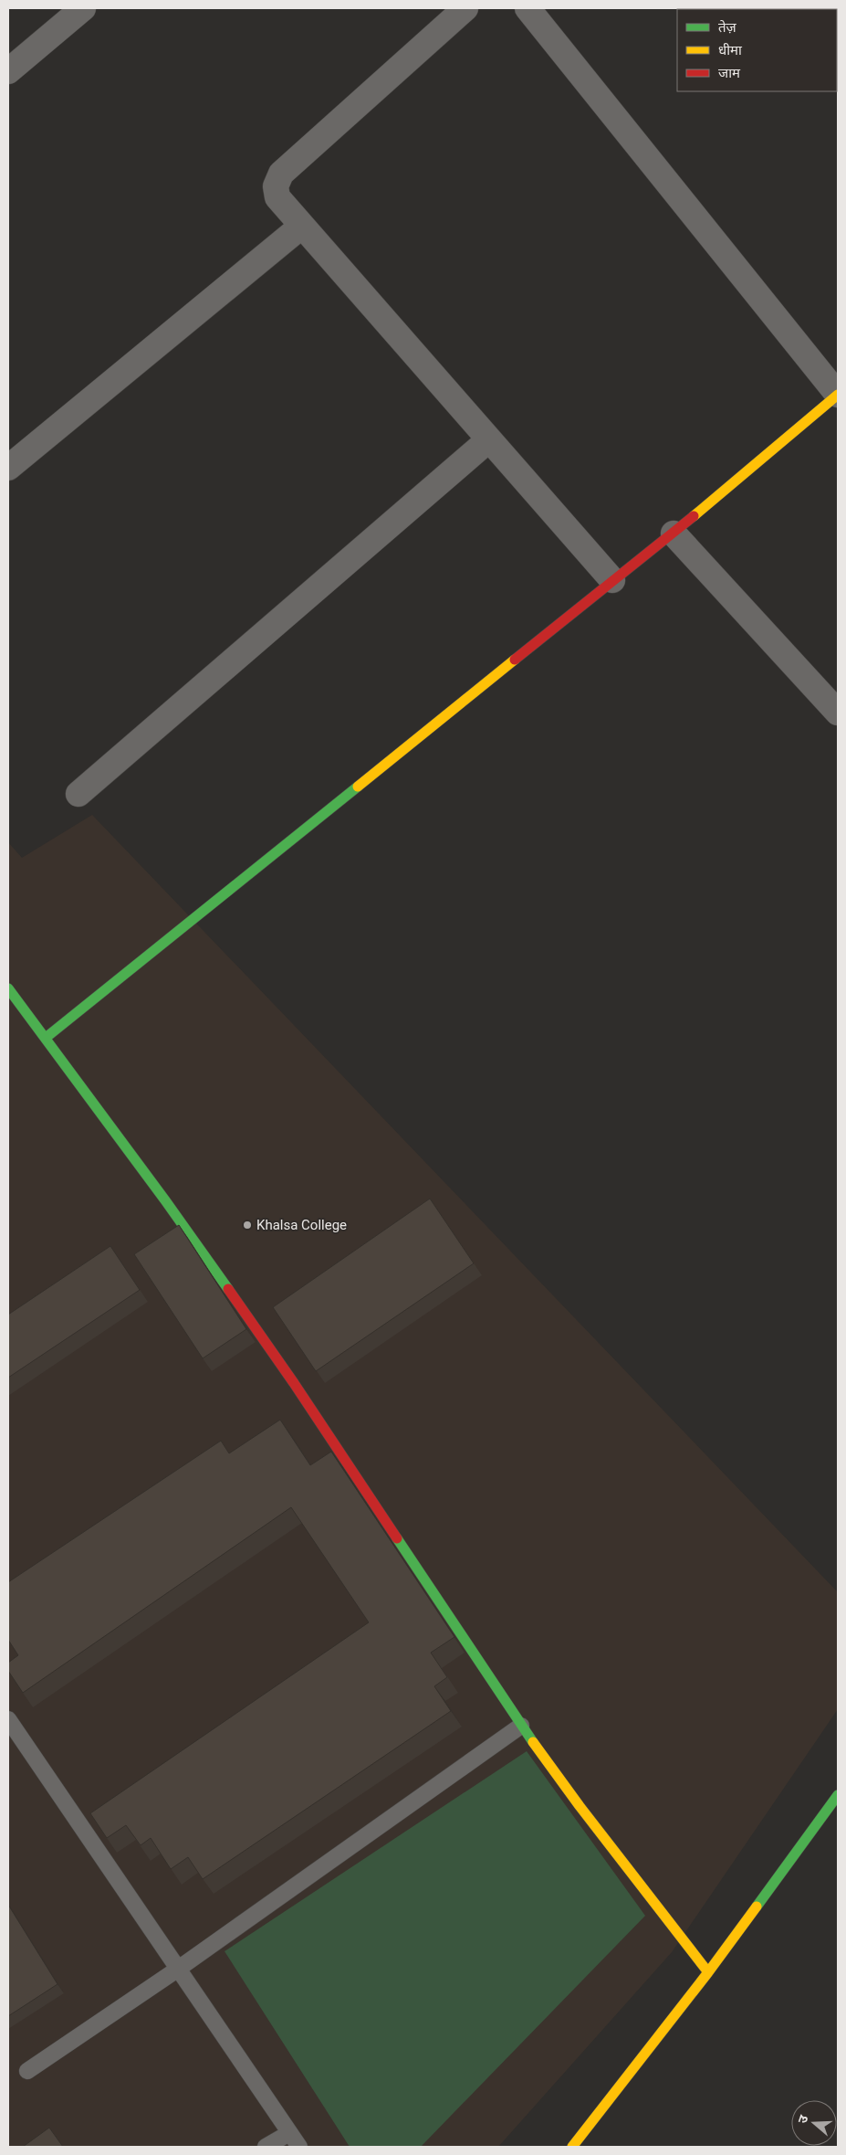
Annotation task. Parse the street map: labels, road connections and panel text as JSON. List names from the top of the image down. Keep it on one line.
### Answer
{"places":["Khalsa College"],"legend":["तेज़","धीमा","जाम"],"north":"left"}
